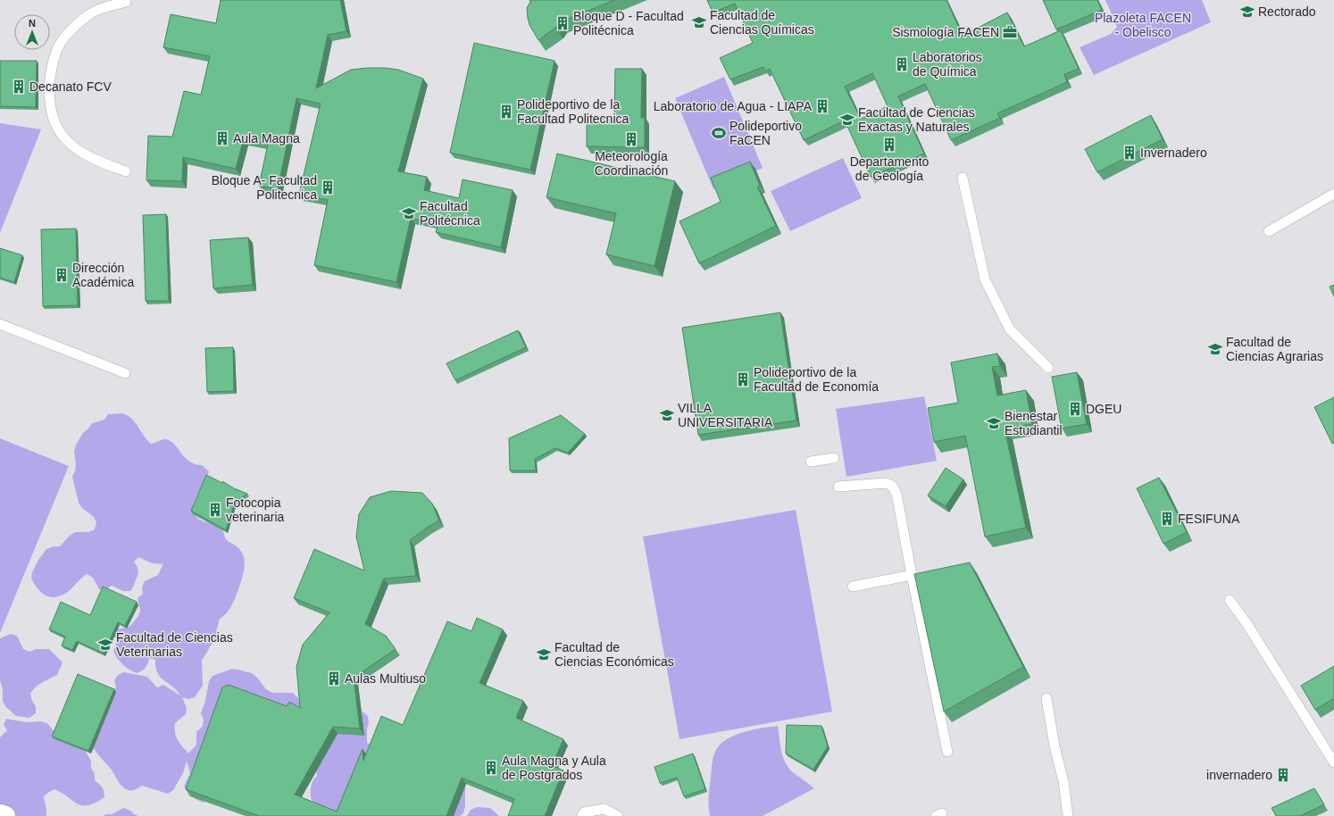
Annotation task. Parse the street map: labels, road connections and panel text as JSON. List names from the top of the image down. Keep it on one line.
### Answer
{"parks":["Plazoleta FACEN - Obelisco"],"places":{"school or university":["Rectorado","Facultad de Ciencias Químicas","Facultad de Ciencias Exactas y Naturales","Facultad Politécnica","Facultad de Ciencias Agrarias","VILLA UNIVERSITARIA","Bienestar Estudiantil","Facultad de Ciencias Veterinarias","Facultad de Ciencias Económicas"],"building":["Bloque D - Facultad Politécnica","Laboratorios de Química","Decanato FCV","Laboratorio de Agua - LIAPA","Polideportivo de la Facultad Politecnica","Aula Magna","Meteorología Coordinación","Departamento de Geología","Invernadero","Bloque A- Facultad Politecnica","Dirección Académica","Polideportivo de la Facultad de Economía","DGEU","Fotocopia veterinaria","FESIFUNA","Aulas Multiuso","Aula Magna y Aula de Postgrados","invernadero"],"office":["Sismología FACEN"],"sports":["Polideportivo FaCEN"]},"north":"top"}
